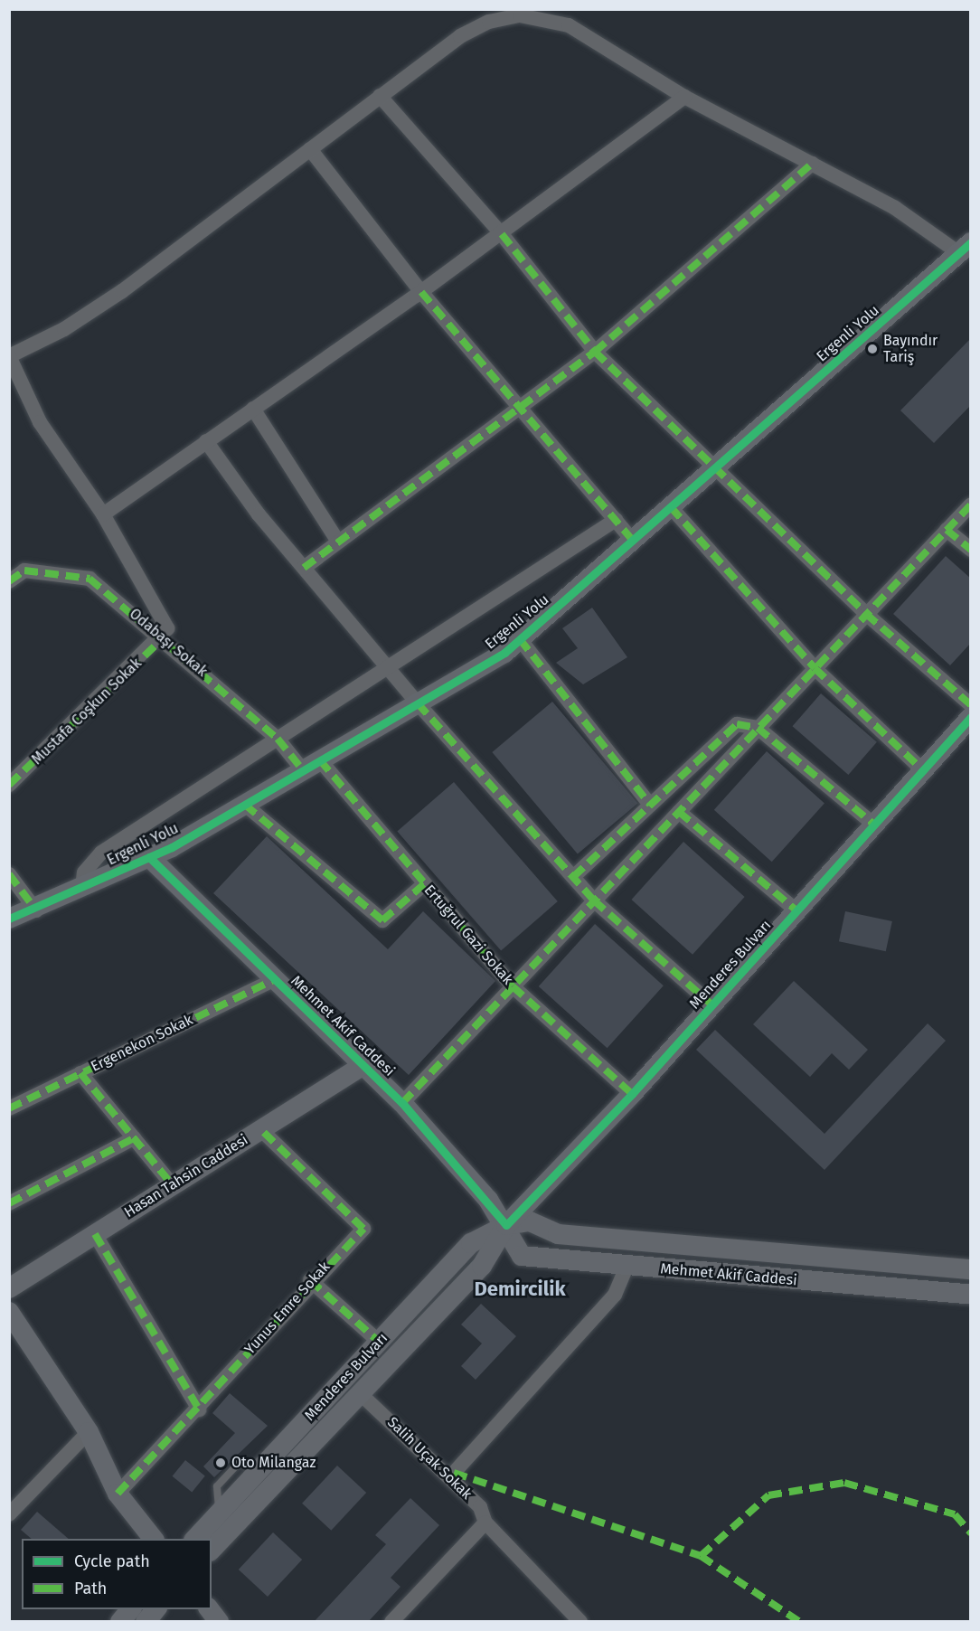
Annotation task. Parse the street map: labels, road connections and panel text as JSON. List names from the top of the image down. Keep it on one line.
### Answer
{"streets":{"street":["Ergenli Yolu","Odabaşı Sokak","Mustafa Coşkun Sokak","Ertuğrul Gazi Sokak","Menderes Bulvarı","Mehmet Akif Caddesi","Ergenekon Sokak","Hasan Tahsin Caddesi","Yunus Emre Sokak","Salih Uçak Sokak"]},"crossings":[["Ergenli Yolu","Odabaşı Sokak"],["Ergenli Yolu","Ertuğrul Gazi Sokak"],["Ergenli Yolu","Mehmet Akif Caddesi"],["Odabaşı Sokak","Mustafa Coşkun Sokak"],["Odabaşı Sokak","Ertuğrul Gazi Sokak"],["Ertuğrul Gazi Sokak","Menderes Bulvarı"],["Menderes Bulvarı","Mehmet Akif Caddesi"],["Menderes Bulvarı","Salih Uçak Sokak"],["Mehmet Akif Caddesi","Ergenekon Sokak"],["Mehmet Akif Caddesi","Hasan Tahsin Caddesi"],["Hasan Tahsin Caddesi","Yunus Emre Sokak"]],"districts":["Demircilik"],"places":["Bayındır Tariş","Oto Milangaz"],"legend":["Cycle path","Path"]}
